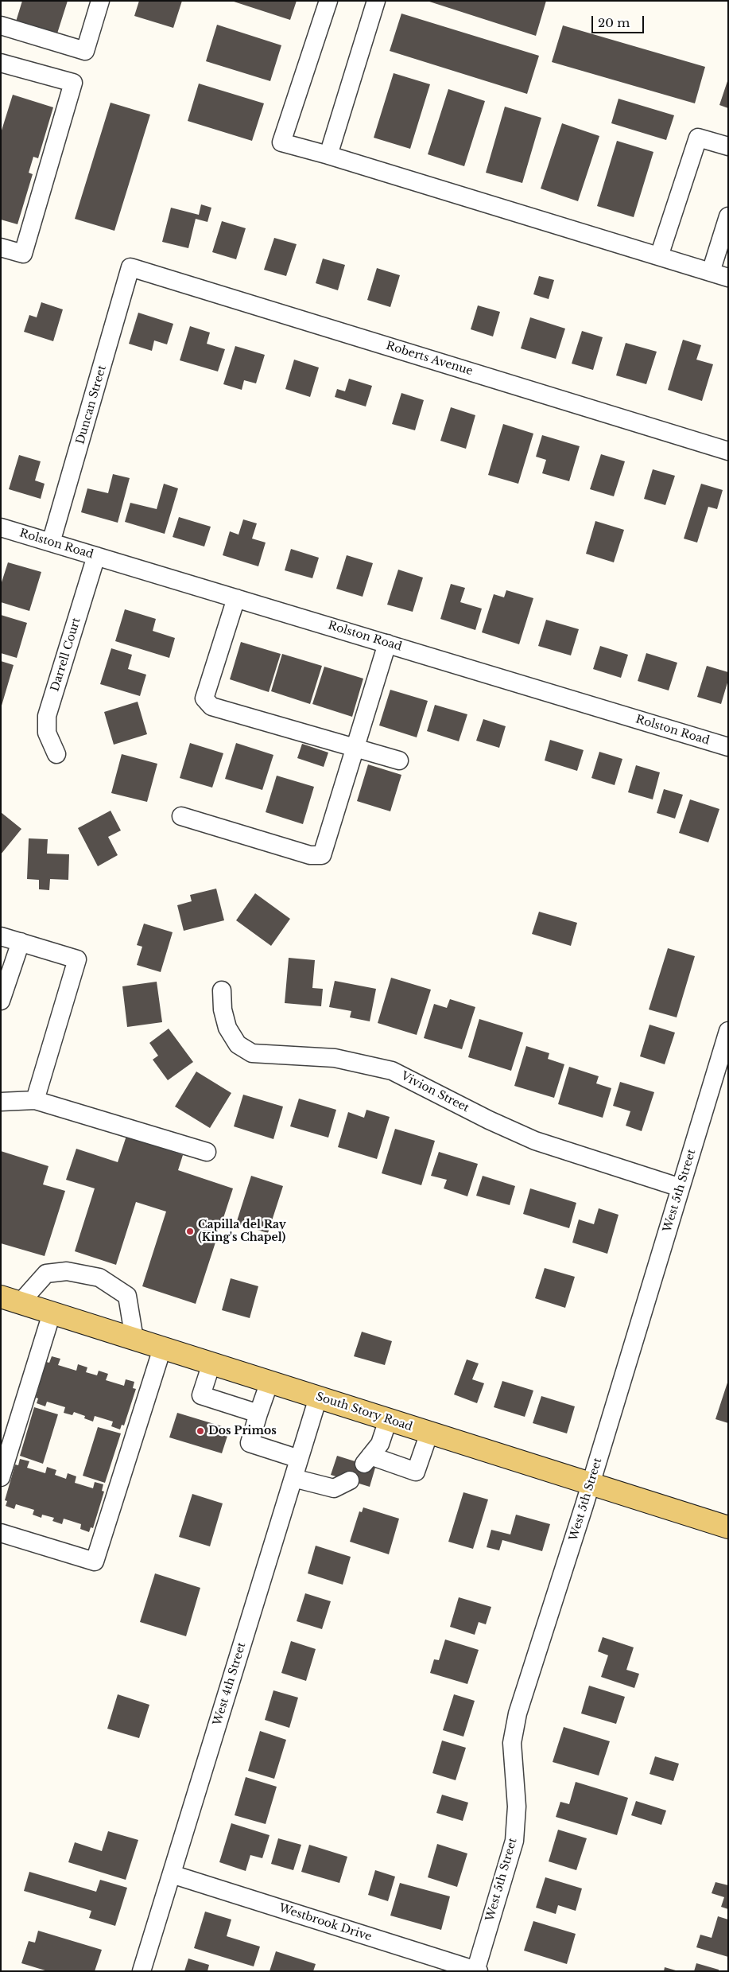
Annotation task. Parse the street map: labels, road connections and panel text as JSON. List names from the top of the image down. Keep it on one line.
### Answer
{"streets":{"main road":["South Story Road"],"street":["Roberts Avenue","Duncan Street","Rolston Road","Darrell Court","Vivion Street","West 5th Street","West 4th Street","Westbrook Drive"]},"crossings":[["Roberts Avenue","Duncan Street"],["Duncan Street","Rolston Road"],["Rolston Road","Darrell Court"],["Vivion Street","West 5th Street"],["West 5th Street","South Story Road"],["West 5th Street","Westbrook Drive"],["South Story Road","West 4th Street"],["West 4th Street","Westbrook Drive"]],"places":["Capilla del Ray (King's Chapel)","Dos Primos"],"scale_bar":"20 m"}
